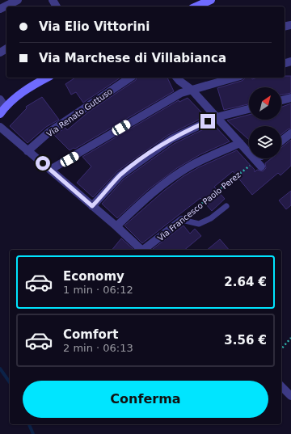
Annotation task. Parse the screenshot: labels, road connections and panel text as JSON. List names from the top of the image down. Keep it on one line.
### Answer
{"streets":{"street":["Via Renato Guttuso","Via Francesco Paolo Perez"]},"north":"top right","page":{"banner":["Via Elio Vittorini","Via Marchese di Villabianca"],"list":[{"name":"Economy","note":"1 min · 06:12","value":"2.64 €"},{"name":"Comfort","note":"2 min · 06:13","value":"3.56 €"}],"buttons":"Conferma"}}
